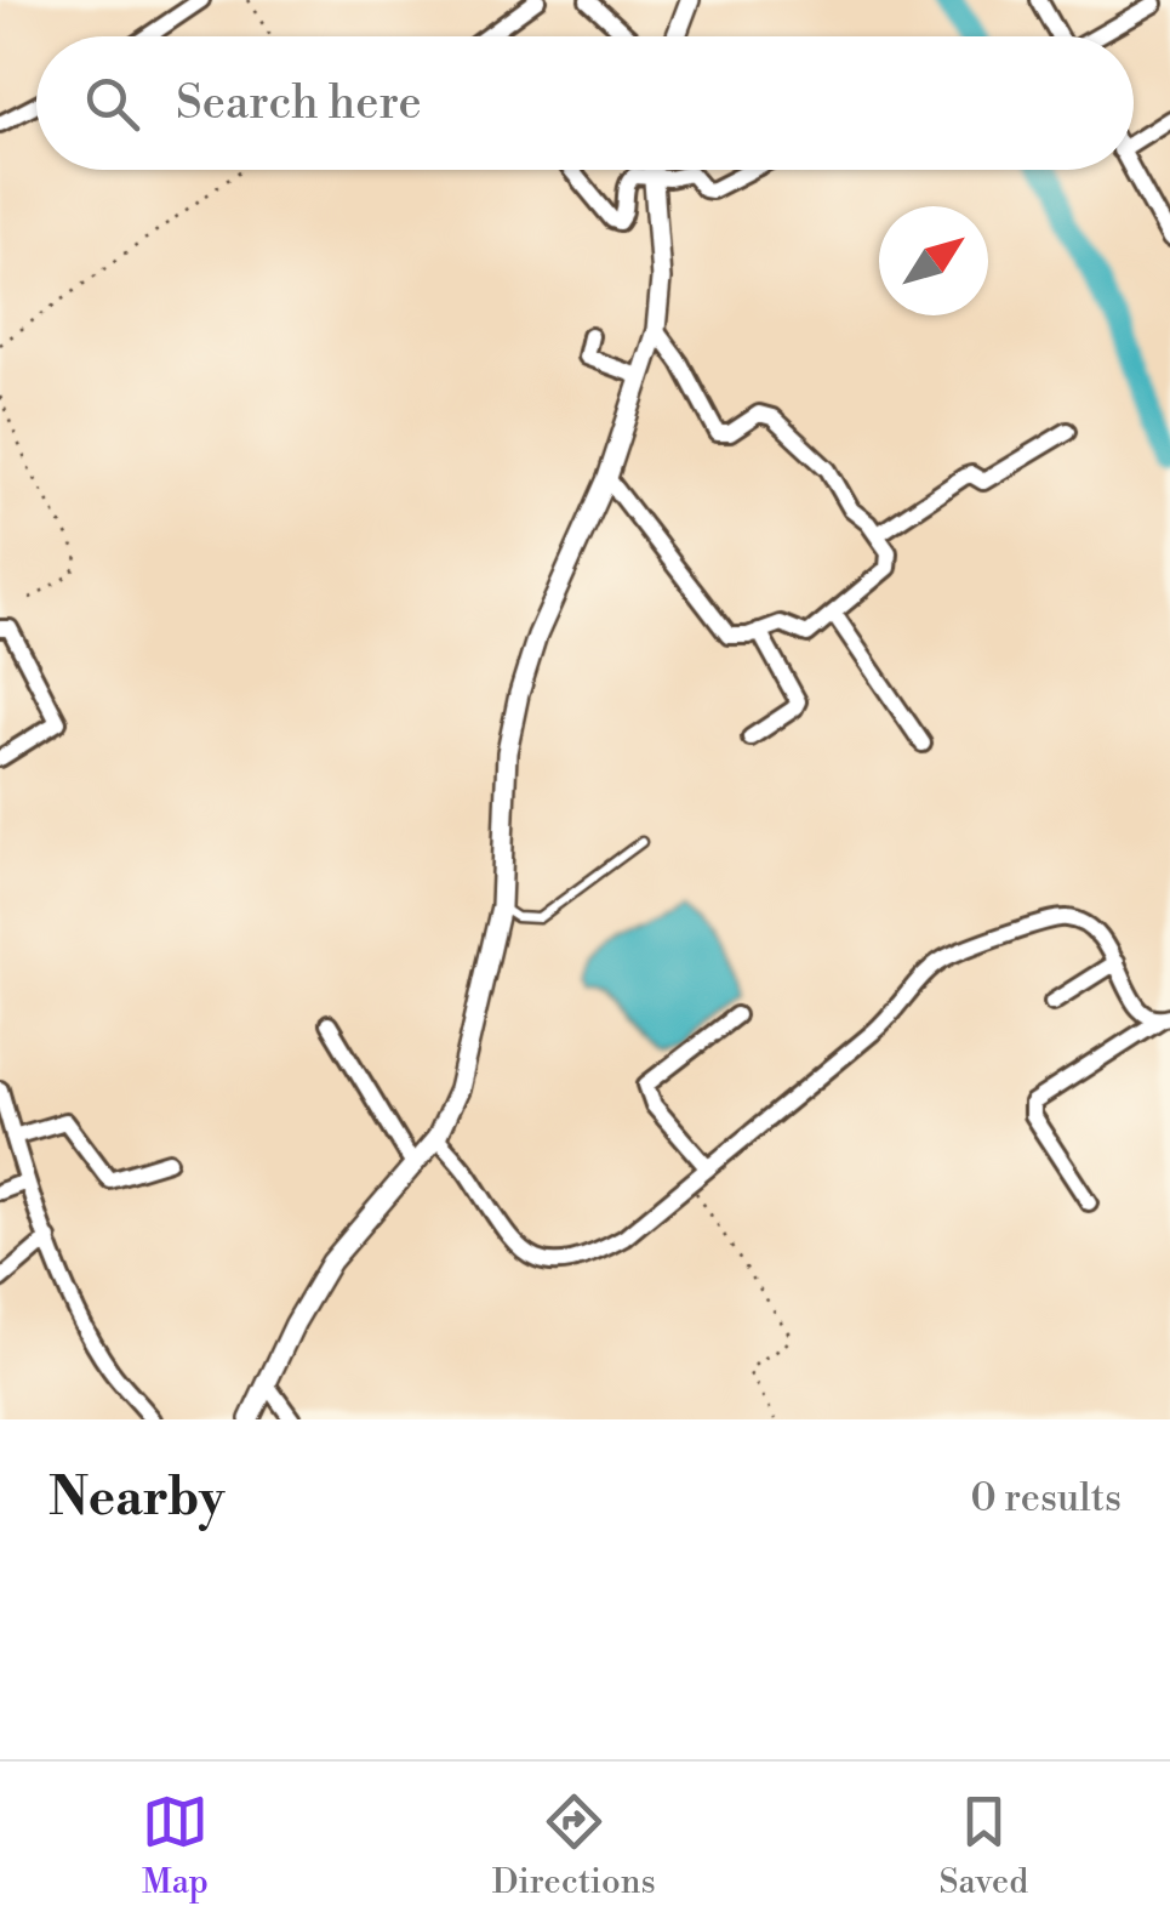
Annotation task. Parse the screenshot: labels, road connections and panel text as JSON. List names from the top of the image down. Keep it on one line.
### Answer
{"north":"top right","page":{"search":"Search here","heading":["Nearby","0 results"],"nav":["Map","Directions","Saved"]}}
